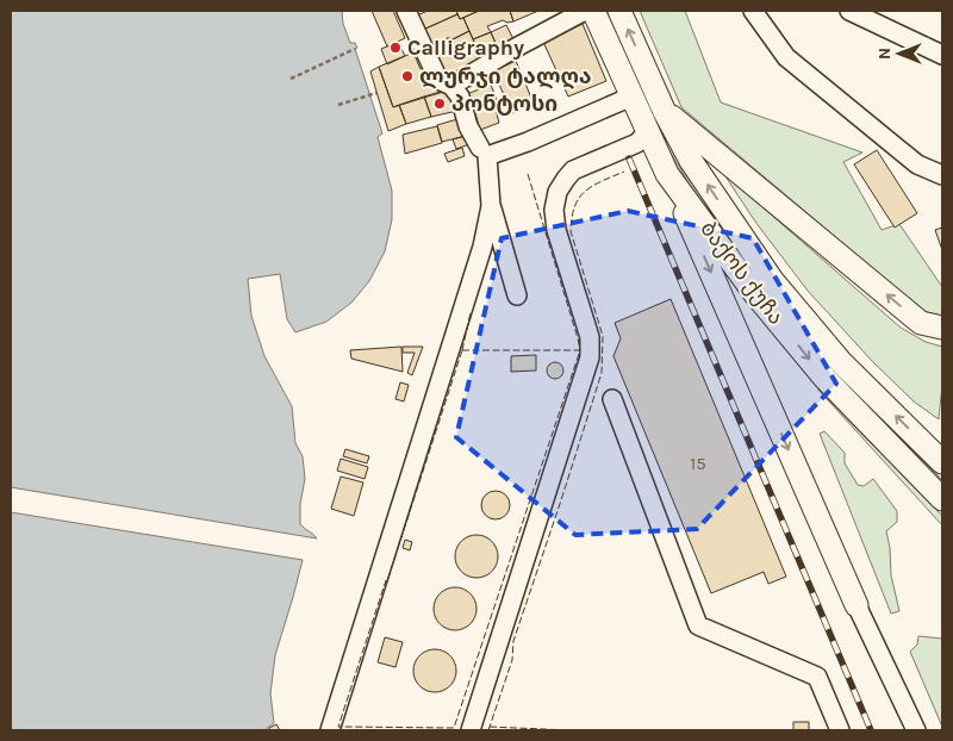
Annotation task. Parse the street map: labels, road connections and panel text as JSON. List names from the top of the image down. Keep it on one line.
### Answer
{"streets":{"main road":["ბაქოს ქუჩა"]},"places":["Calligraphy","ლურჯი ტალღა","პონტოსი"],"house_numbers":["15"],"north":"left"}
